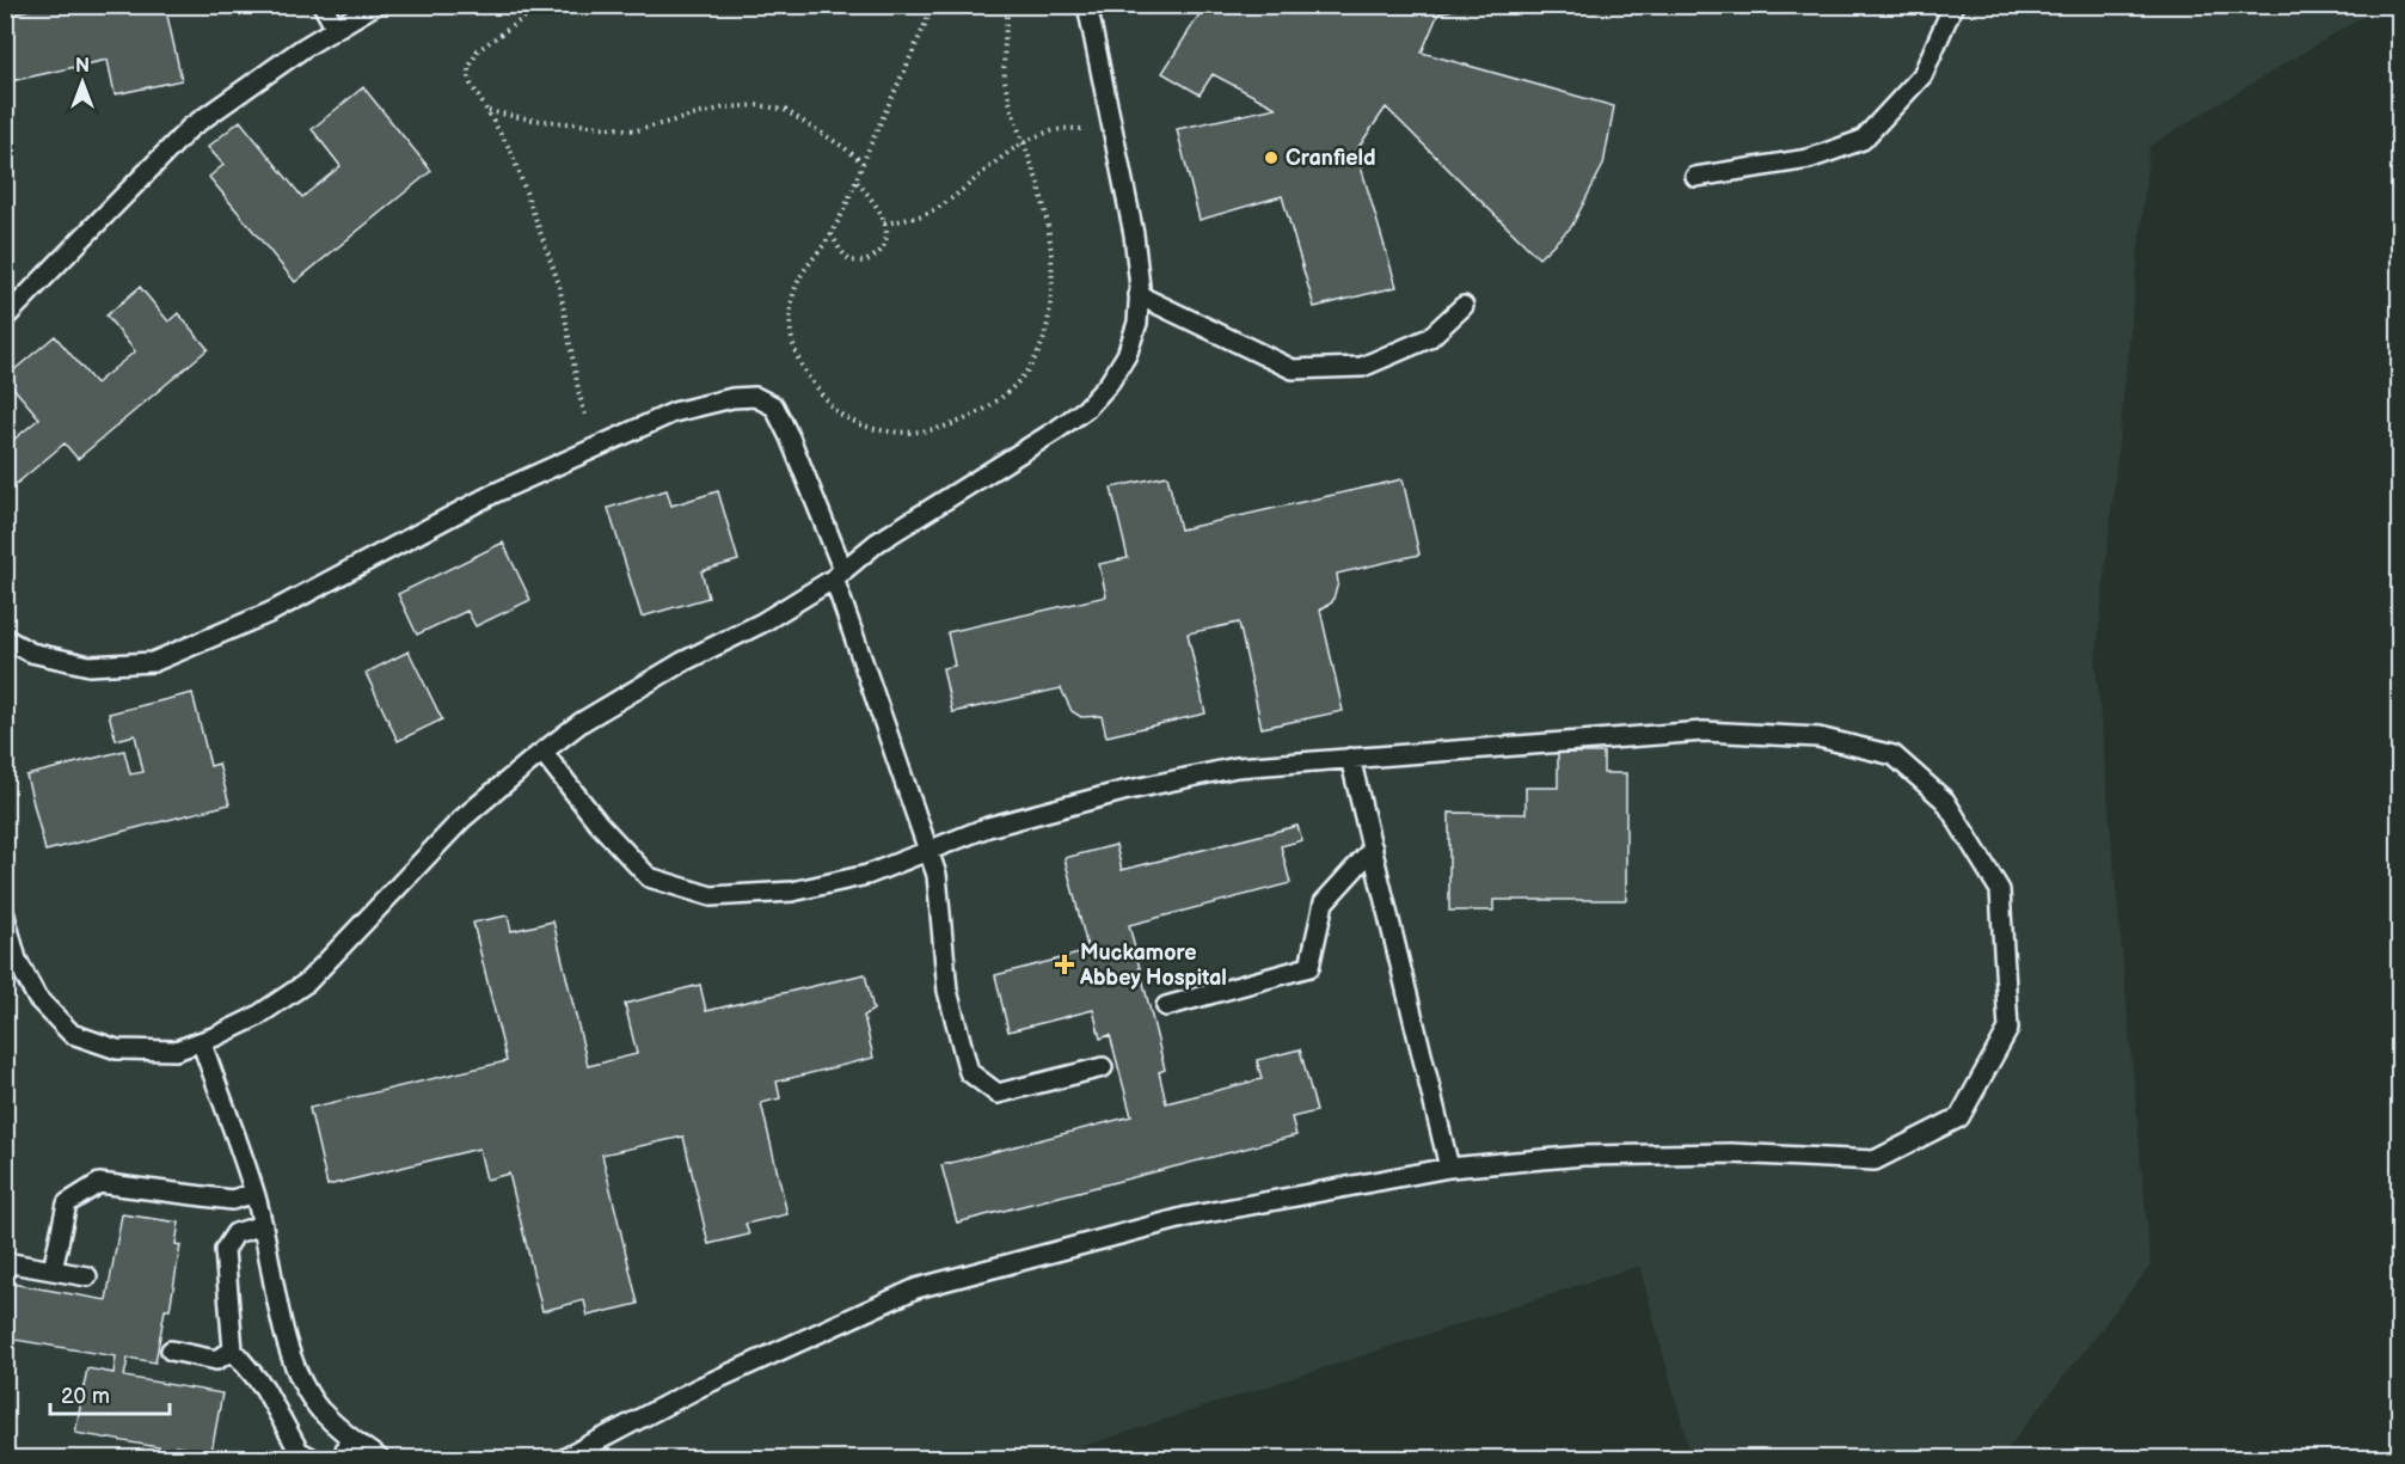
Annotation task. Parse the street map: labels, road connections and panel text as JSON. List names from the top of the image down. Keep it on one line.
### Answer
{"places":{"other":["Cranfield"],"health":["Muckamore Abbey Hospital"]},"scale_bar":"20 m","north":"top"}
